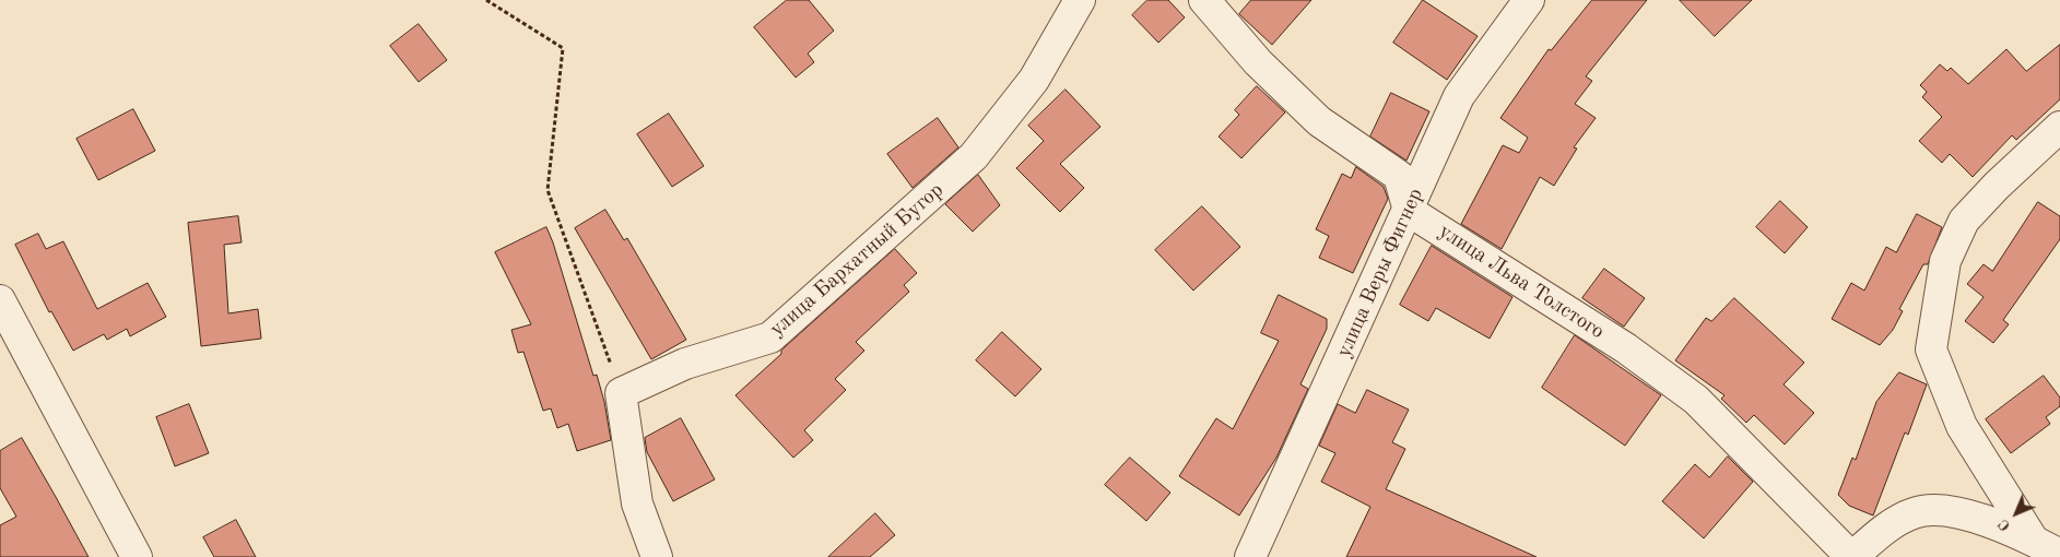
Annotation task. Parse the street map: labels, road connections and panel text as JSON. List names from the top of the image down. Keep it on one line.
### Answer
{"streets":{"street":["улица Бархатный Бугор","улица Веры Фигнер","улица Льва Толстого"]},"crossings":[["улица Веры Фигнер","улица Льва Толстого"]],"north":"bottom left"}
